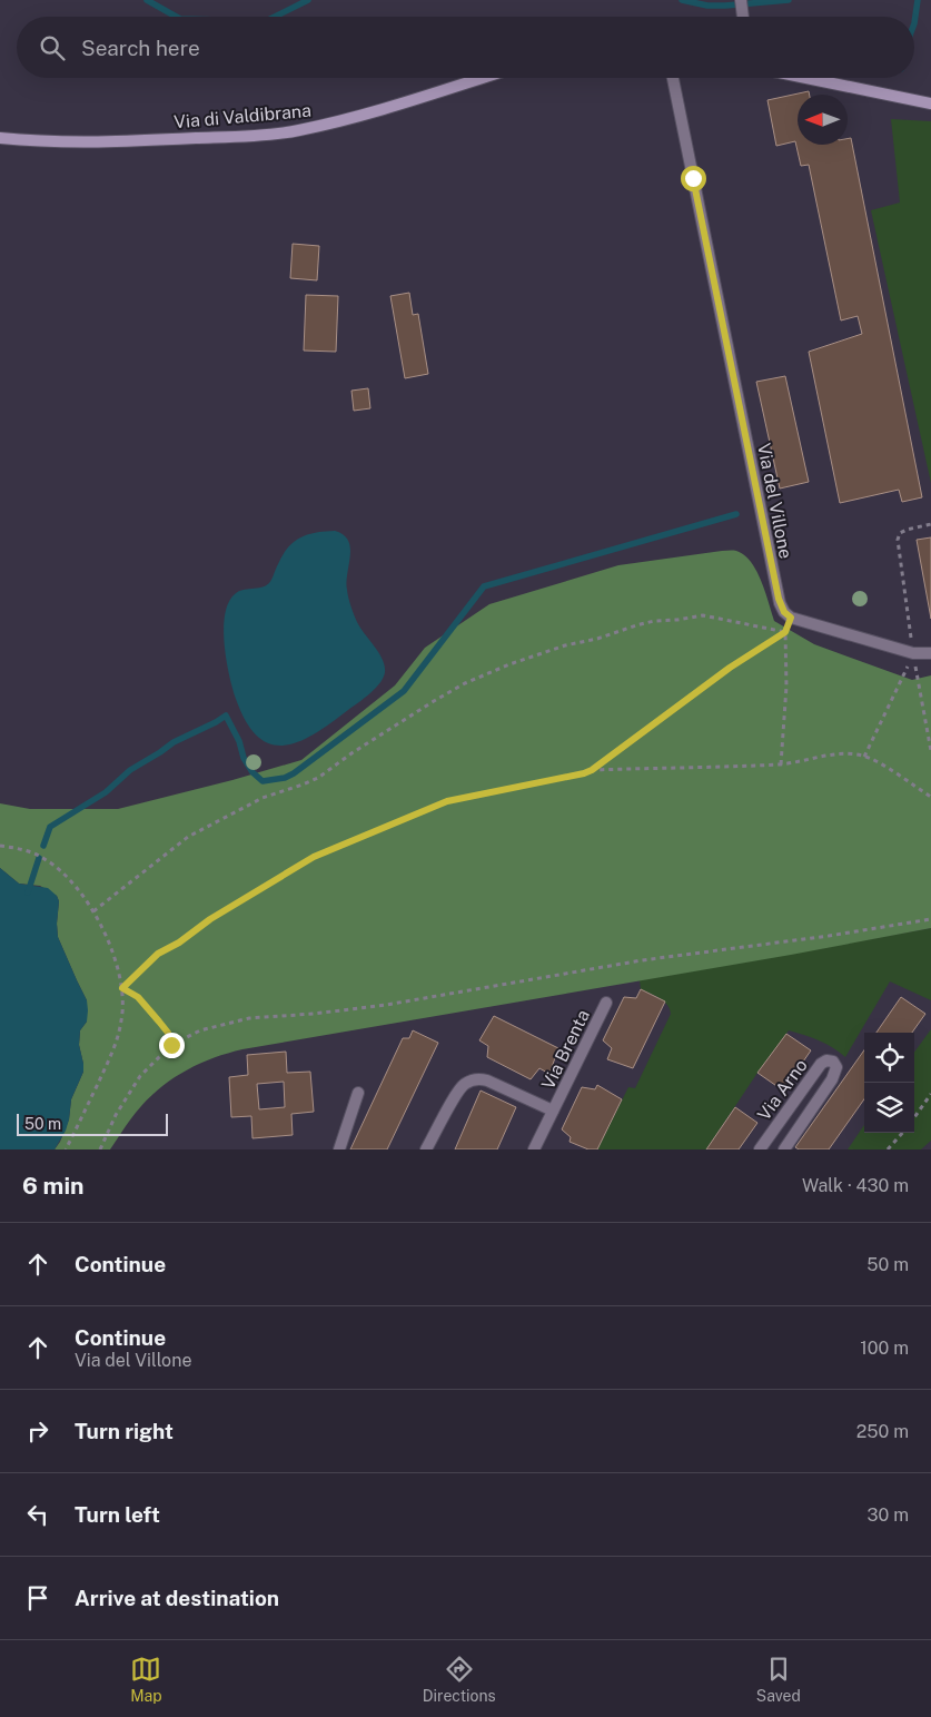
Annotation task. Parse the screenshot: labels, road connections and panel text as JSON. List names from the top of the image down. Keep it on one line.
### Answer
{"streets":{"street":["Via di Valdibrana","Via del Villone","Via Brenta","Via Arno"]},"scale_bar":"50 m","north":"left","page":{"search":"Search here","scale":"50 m","heading":["6 min","Walk · 430 m"],"list":[["Continue","50 m"],["Continue","Via del Villone","100 m"],["Turn right","250 m"],["Turn left","30 m"],"Arrive at destination"],"nav":["Map","Directions","Saved"]}}
